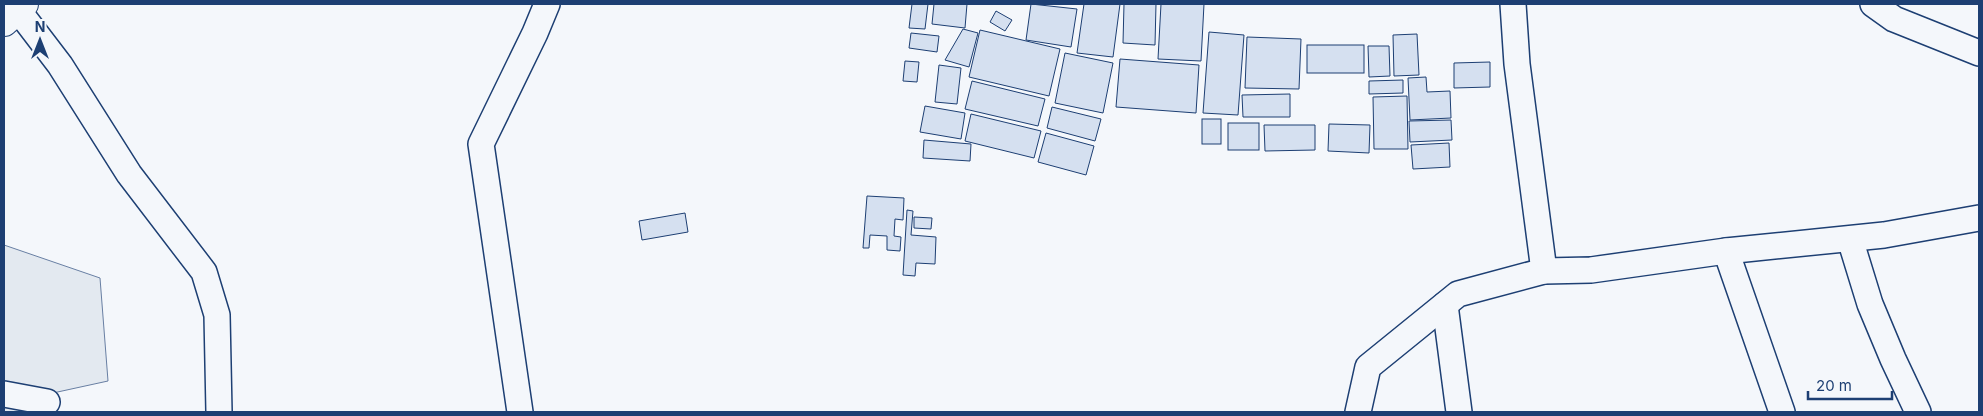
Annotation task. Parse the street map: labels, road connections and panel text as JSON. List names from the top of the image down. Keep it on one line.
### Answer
{"scale_bar":"20 m","north":"top"}
